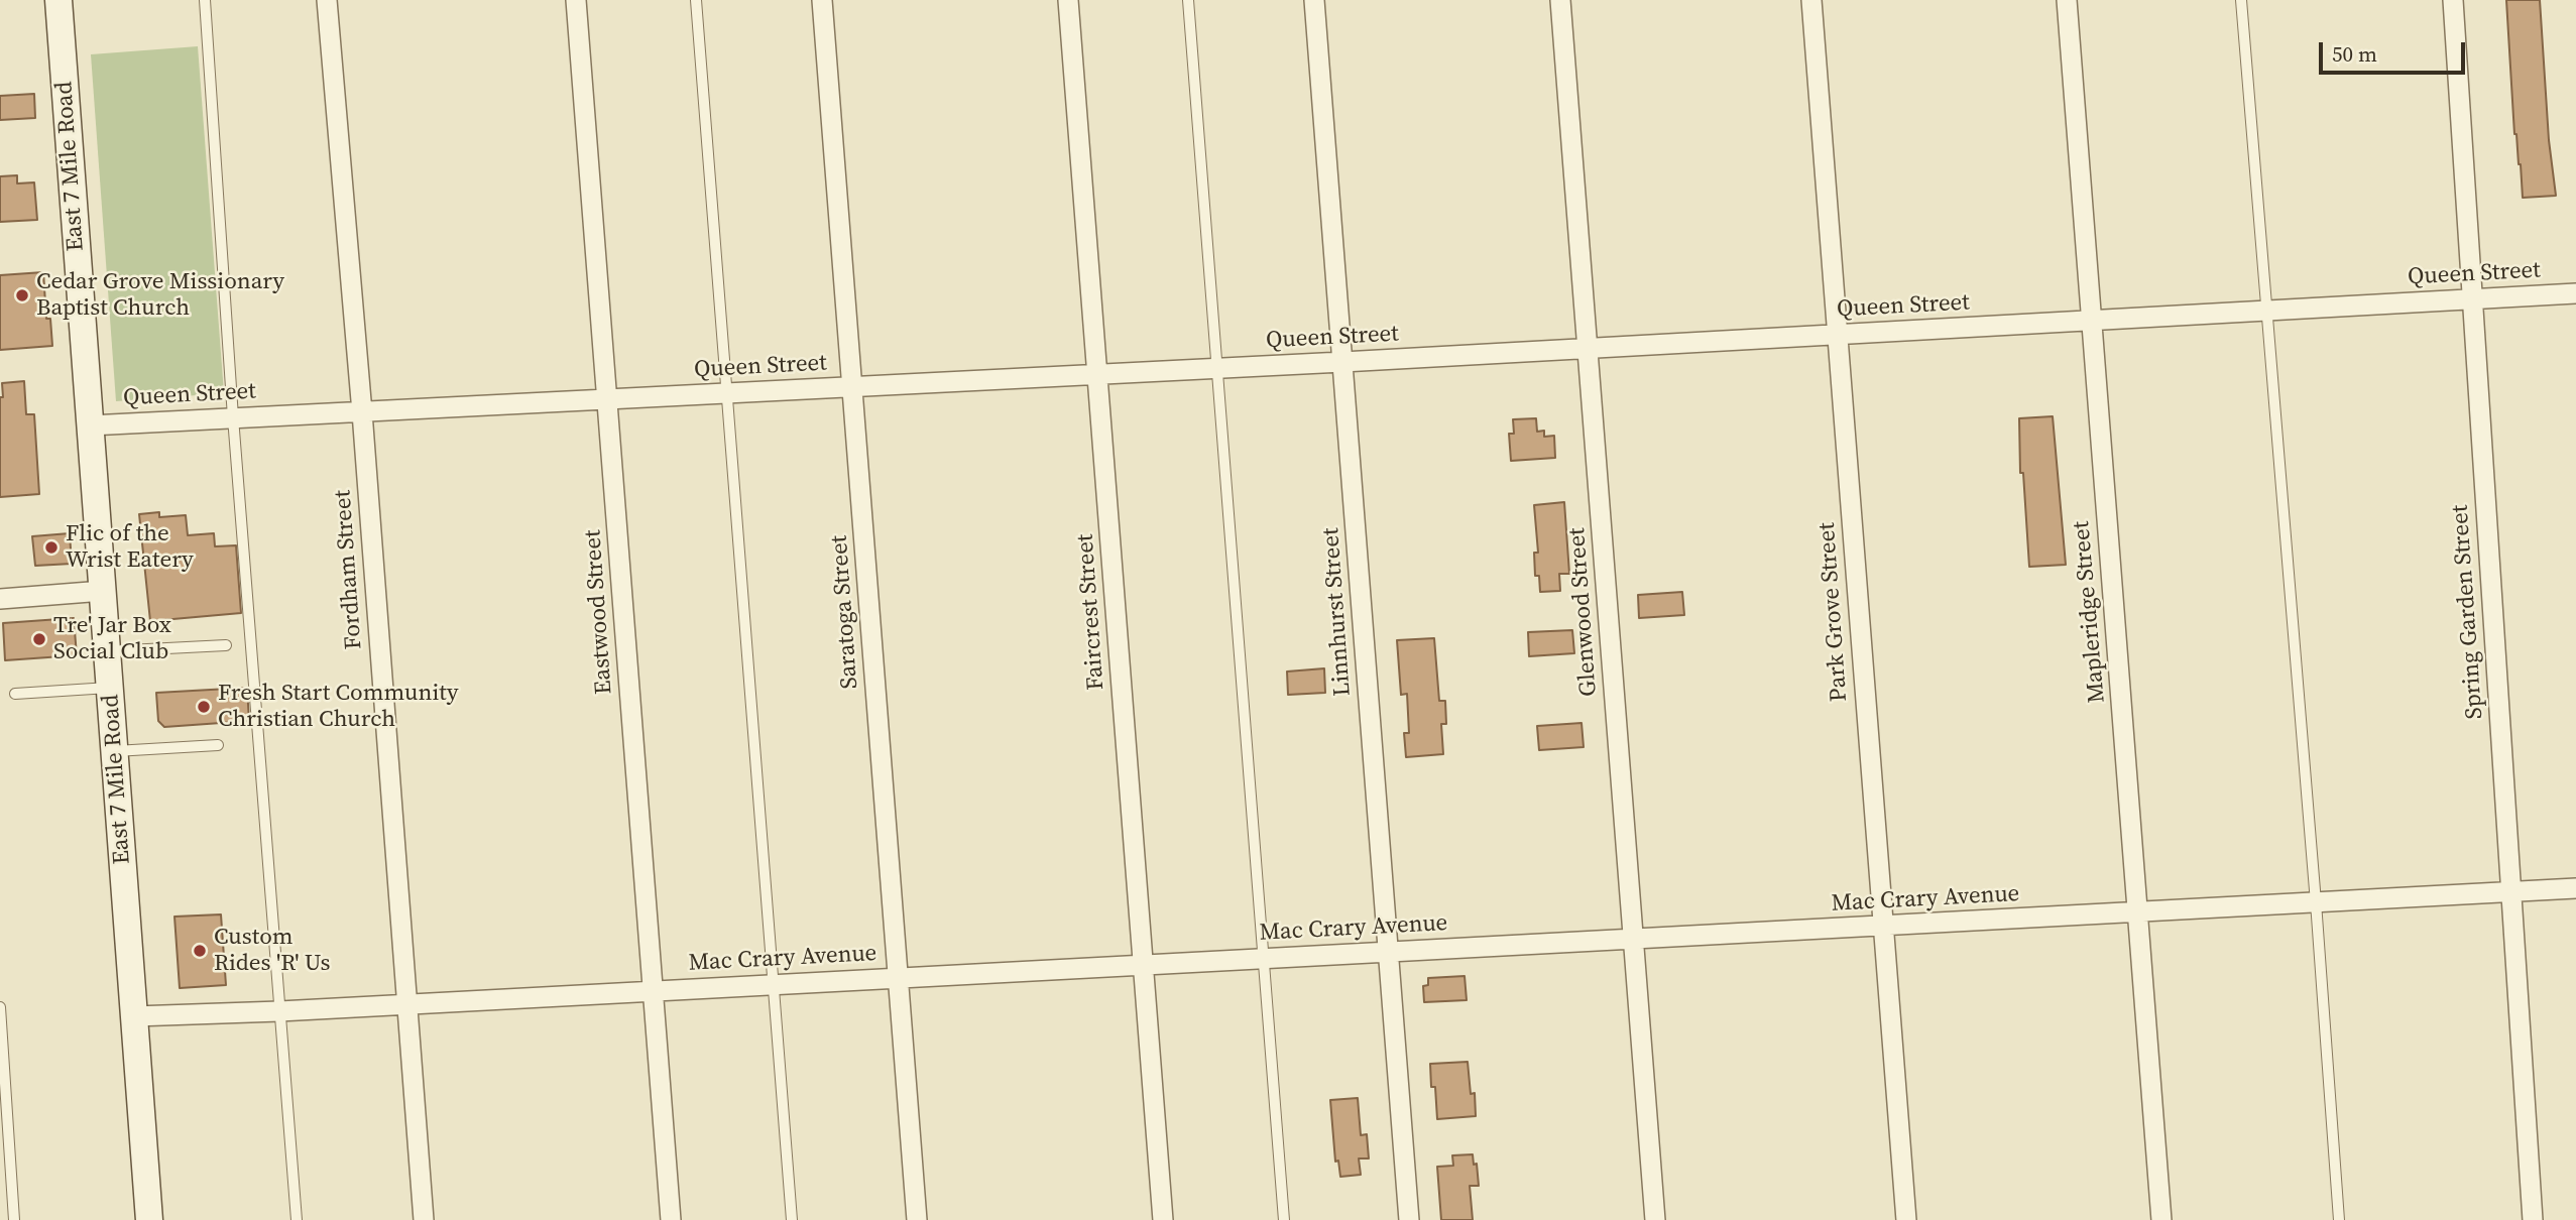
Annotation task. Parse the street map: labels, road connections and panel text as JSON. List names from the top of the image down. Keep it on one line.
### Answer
{"streets":{"main road":["East 7 Mile Road"],"street":["Queen Street","Fordham Street","Eastwood Street","Saratoga Street","Faircrest Street","Linnhurst Street","Glenwood Street","Park Grove Street","Mapleridge Street","Spring Garden Street","Mac Crary Avenue"]},"crossings":[["East 7 Mile Road","Queen Street"],["East 7 Mile Road","Mac Crary Avenue"],["Queen Street","Fordham Street"],["Queen Street","Eastwood Street"],["Queen Street","Saratoga Street"],["Queen Street","Faircrest Street"],["Queen Street","Linnhurst Street"],["Queen Street","Glenwood Street"],["Queen Street","Park Grove Street"],["Queen Street","Mapleridge Street"],["Queen Street","Spring Garden Street"],["Fordham Street","Mac Crary Avenue"],["Eastwood Street","Mac Crary Avenue"],["Saratoga Street","Mac Crary Avenue"],["Faircrest Street","Mac Crary Avenue"],["Linnhurst Street","Mac Crary Avenue"],["Glenwood Street","Mac Crary Avenue"],["Park Grove Street","Mac Crary Avenue"],["Mapleridge Street","Mac Crary Avenue"],["Spring Garden Street","Mac Crary Avenue"]],"places":["Cedar Grove Missionary Baptist Church","Flic of the Wrist Eatery","Tre' Jar Box Social Club","Fresh Start Community Christian Church","Custom Rides 'R' Us"],"scale_bar":"50 m"}
